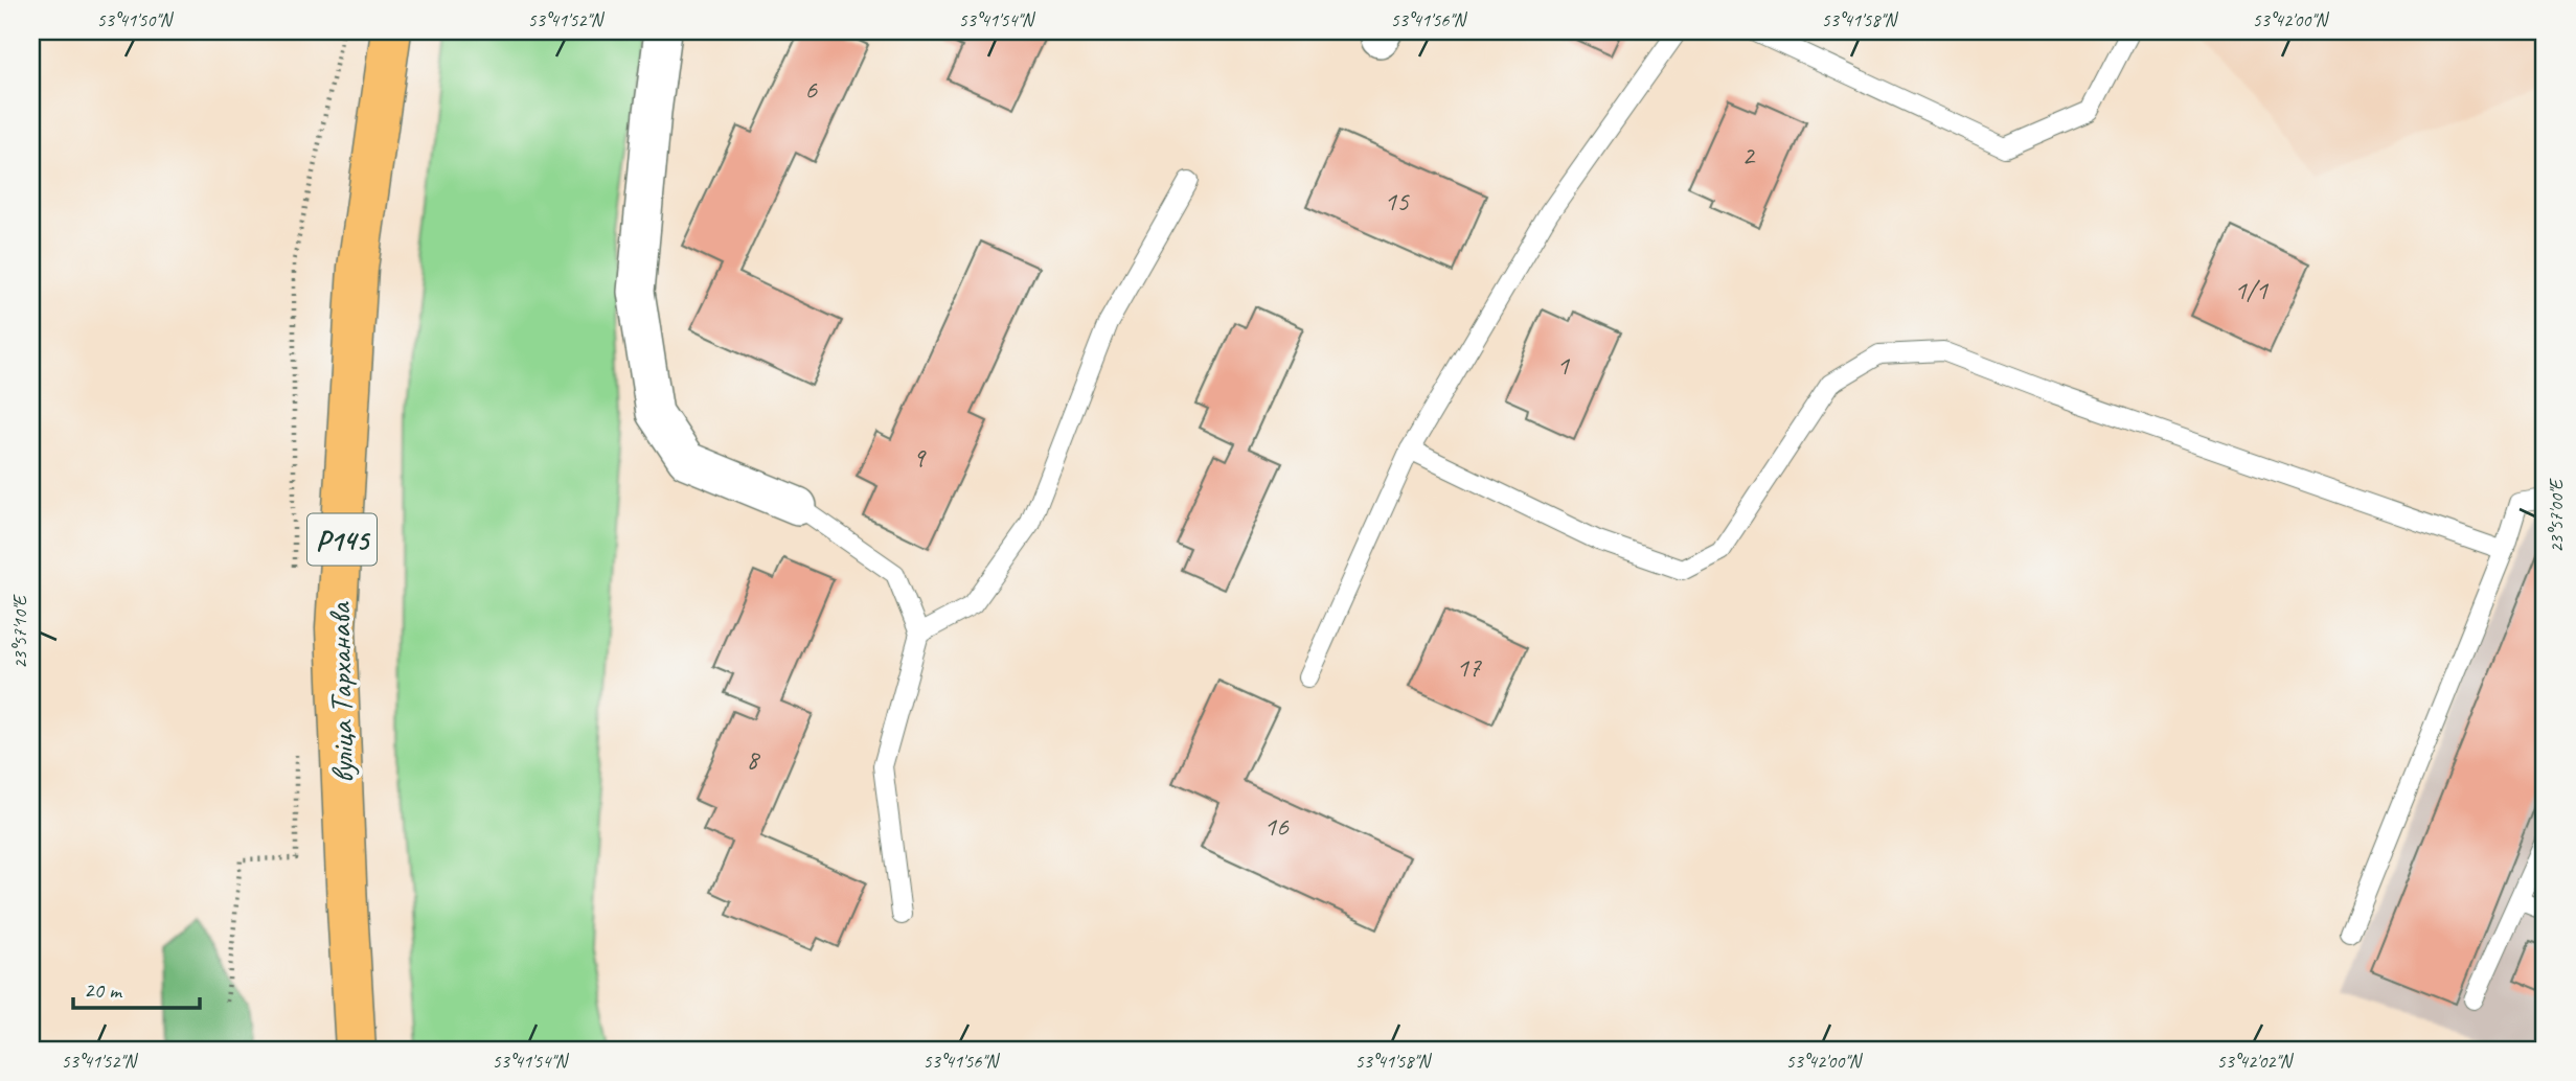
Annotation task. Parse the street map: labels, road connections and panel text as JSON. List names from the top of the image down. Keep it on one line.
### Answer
{"streets":{"main road":["Р145","вуліца Тарханава"]},"house_numbers":["6","2","15","1/1","1","9","17","8","16"],"scale_bar":"20 m","coordinates":["53°41'50\"N","53°41'52\"N","53°41'54\"N","53°41'56\"N","53°41'58\"N","53°42'00\"N","23°57'00\"E","23°57'10\"E","53°42'02\"N"]}
